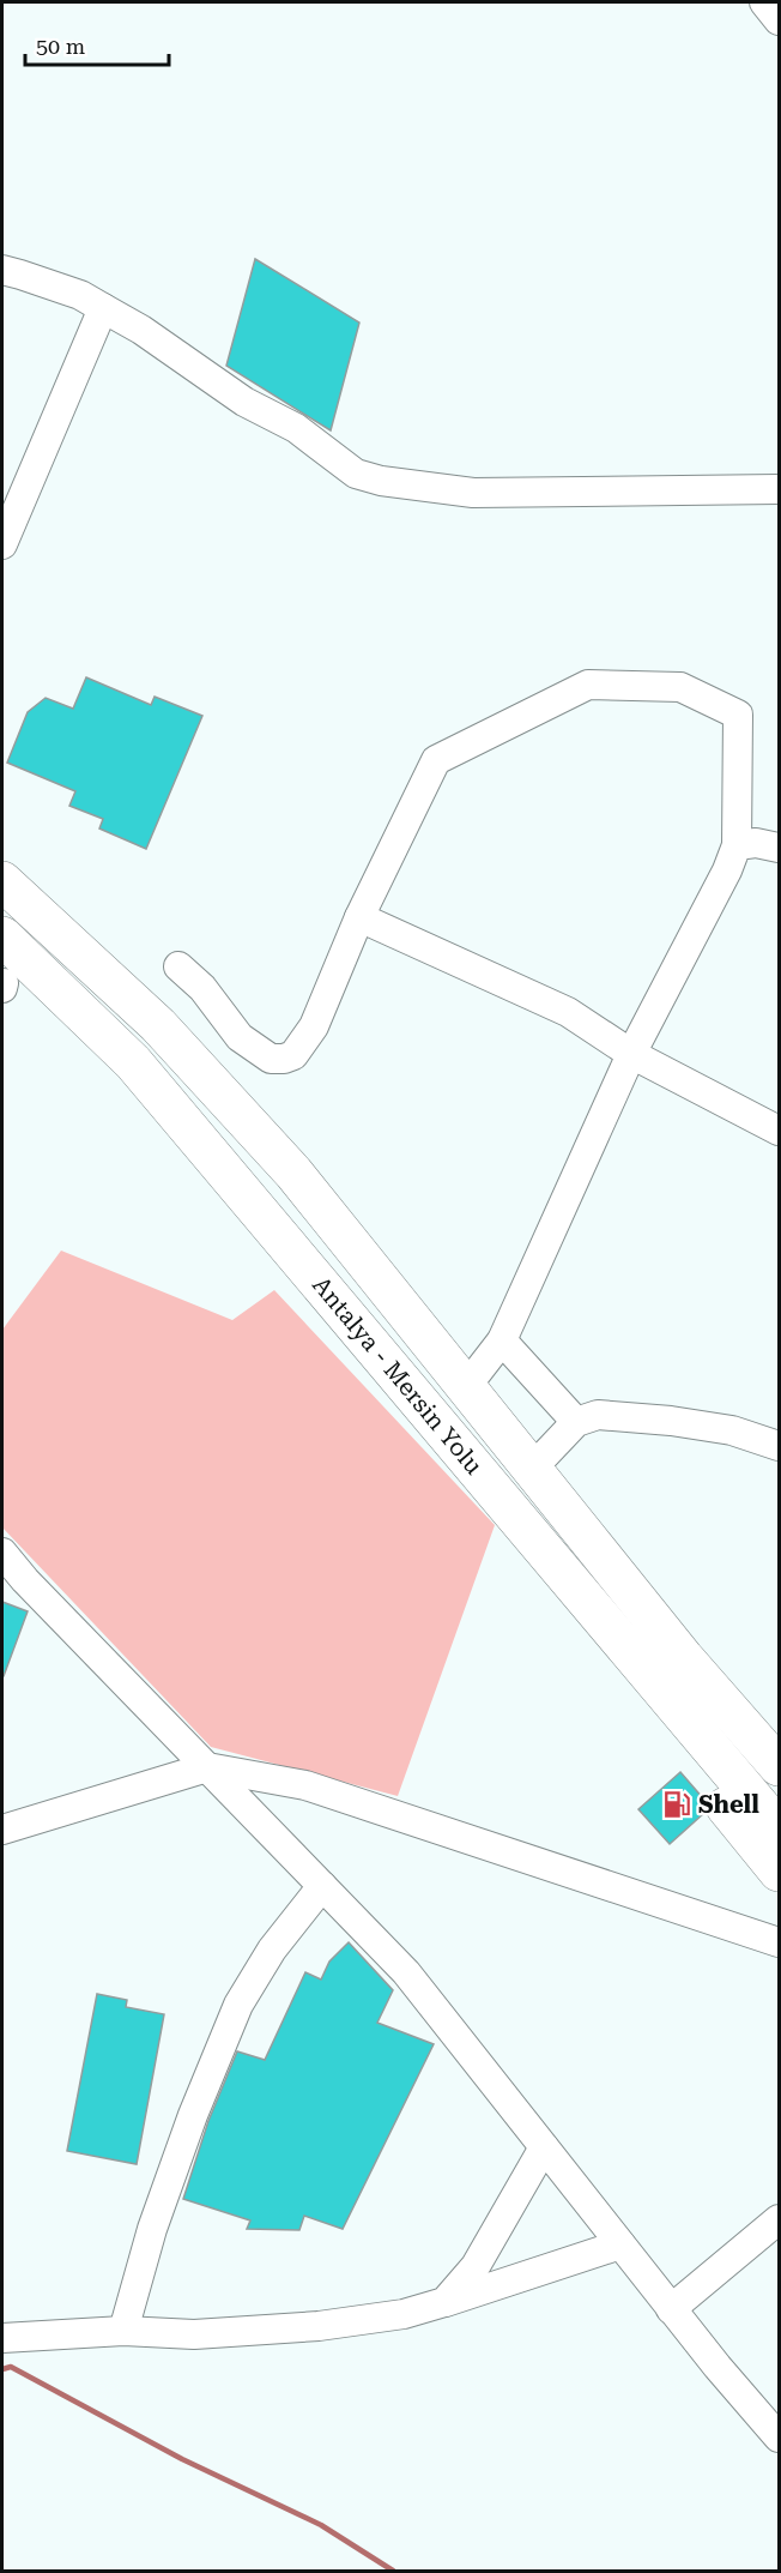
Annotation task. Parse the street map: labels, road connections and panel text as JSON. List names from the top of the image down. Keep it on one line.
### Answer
{"streets":{"highway":["Antalya - Mersin Yolu"]},"places":{"fuel station":["Shell"]},"scale_bar":"50 m"}
